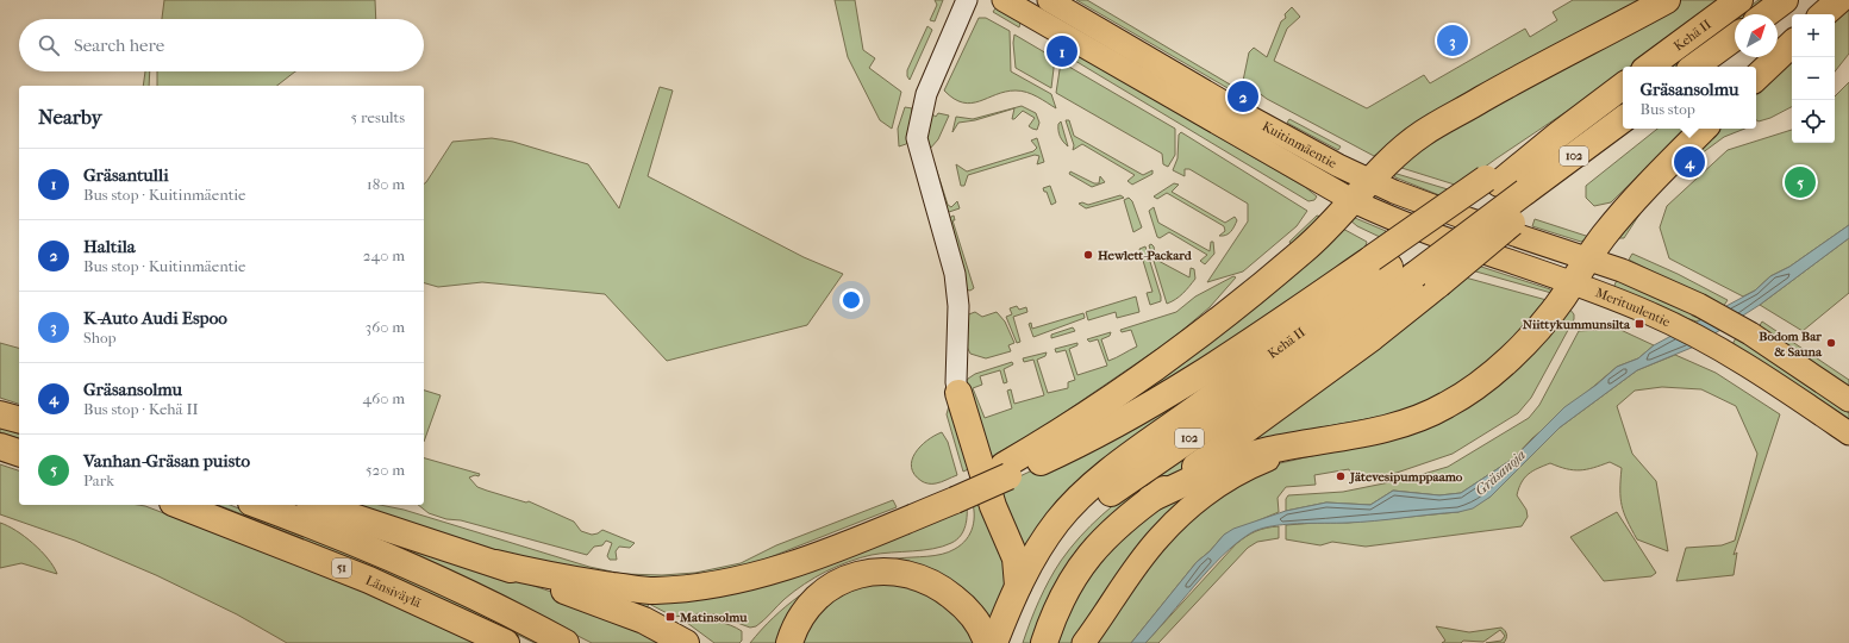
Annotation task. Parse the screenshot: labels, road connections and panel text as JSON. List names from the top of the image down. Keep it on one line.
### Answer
{"streets":{"highway":["Kehä II","102","51","Länsiväylä"],"main road":["Kuitinmäentie","Merituulentie"]},"crossings":[["Kehä II","102"],["Kuitinmäentie","Merituulentie"]],"water":["Gräsanoja"],"places":{"other":["Hewlett-Packard","Bodom Bar & Sauna","Jätevesipumppaamo"],"transit":["Niittykummunsilta","Matinsolmu"]},"north":"top right","page":{"map_buttons":["+","−"],"search":"Search here","pins":["3","1","2","4","5"],"popup":["Gräsansolmu","Bus stop"],"heading":["Nearby","5 results"],"list":[{"mark":"1","name":"Gräsantulli","note":"Bus stop · Kuitinmäentie","value":"180 m"},{"mark":"2","name":"Haltila","note":"Bus stop · Kuitinmäentie","value":"240 m"},{"mark":"3","name":"K-Auto Audi Espoo","note":"Shop","value":"360 m"},{"mark":"4","name":"Gräsansolmu","note":"Bus stop · Kehä II","value":"460 m"},{"mark":"5","name":"Vanhan-Gräsan puisto","note":"Park","value":"520 m"}]}}
